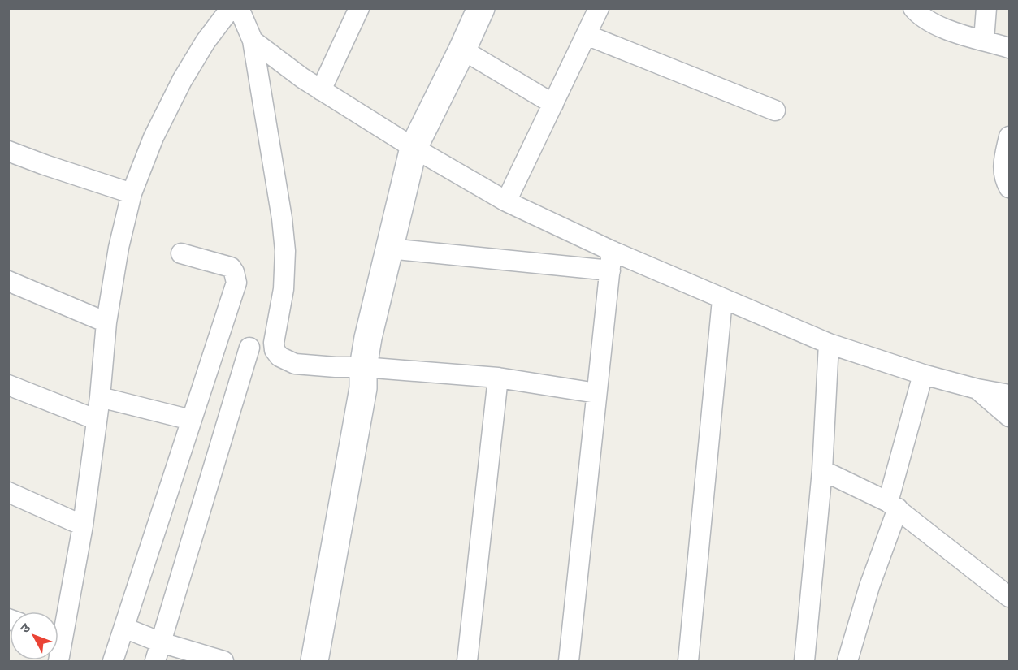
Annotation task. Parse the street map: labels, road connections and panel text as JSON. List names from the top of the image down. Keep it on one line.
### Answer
{"north":"top left"}
